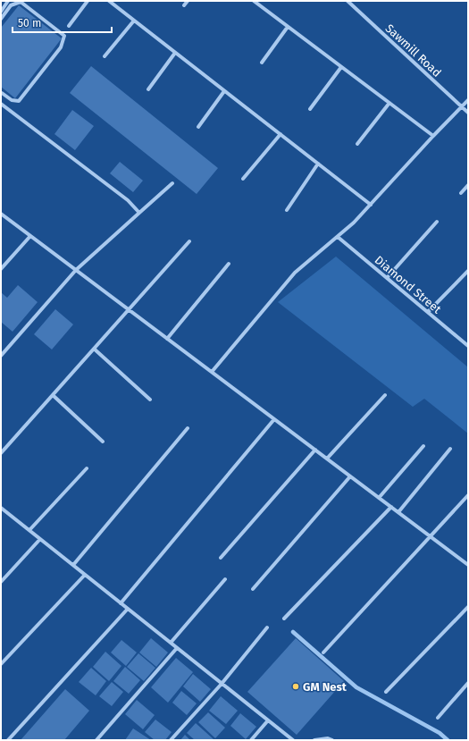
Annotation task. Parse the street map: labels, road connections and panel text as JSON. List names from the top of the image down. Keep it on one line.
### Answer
{"streets":{"street":["Sawmill Road","Diamond Street"]},"places":["GM Nest"],"scale_bar":"50 m"}
